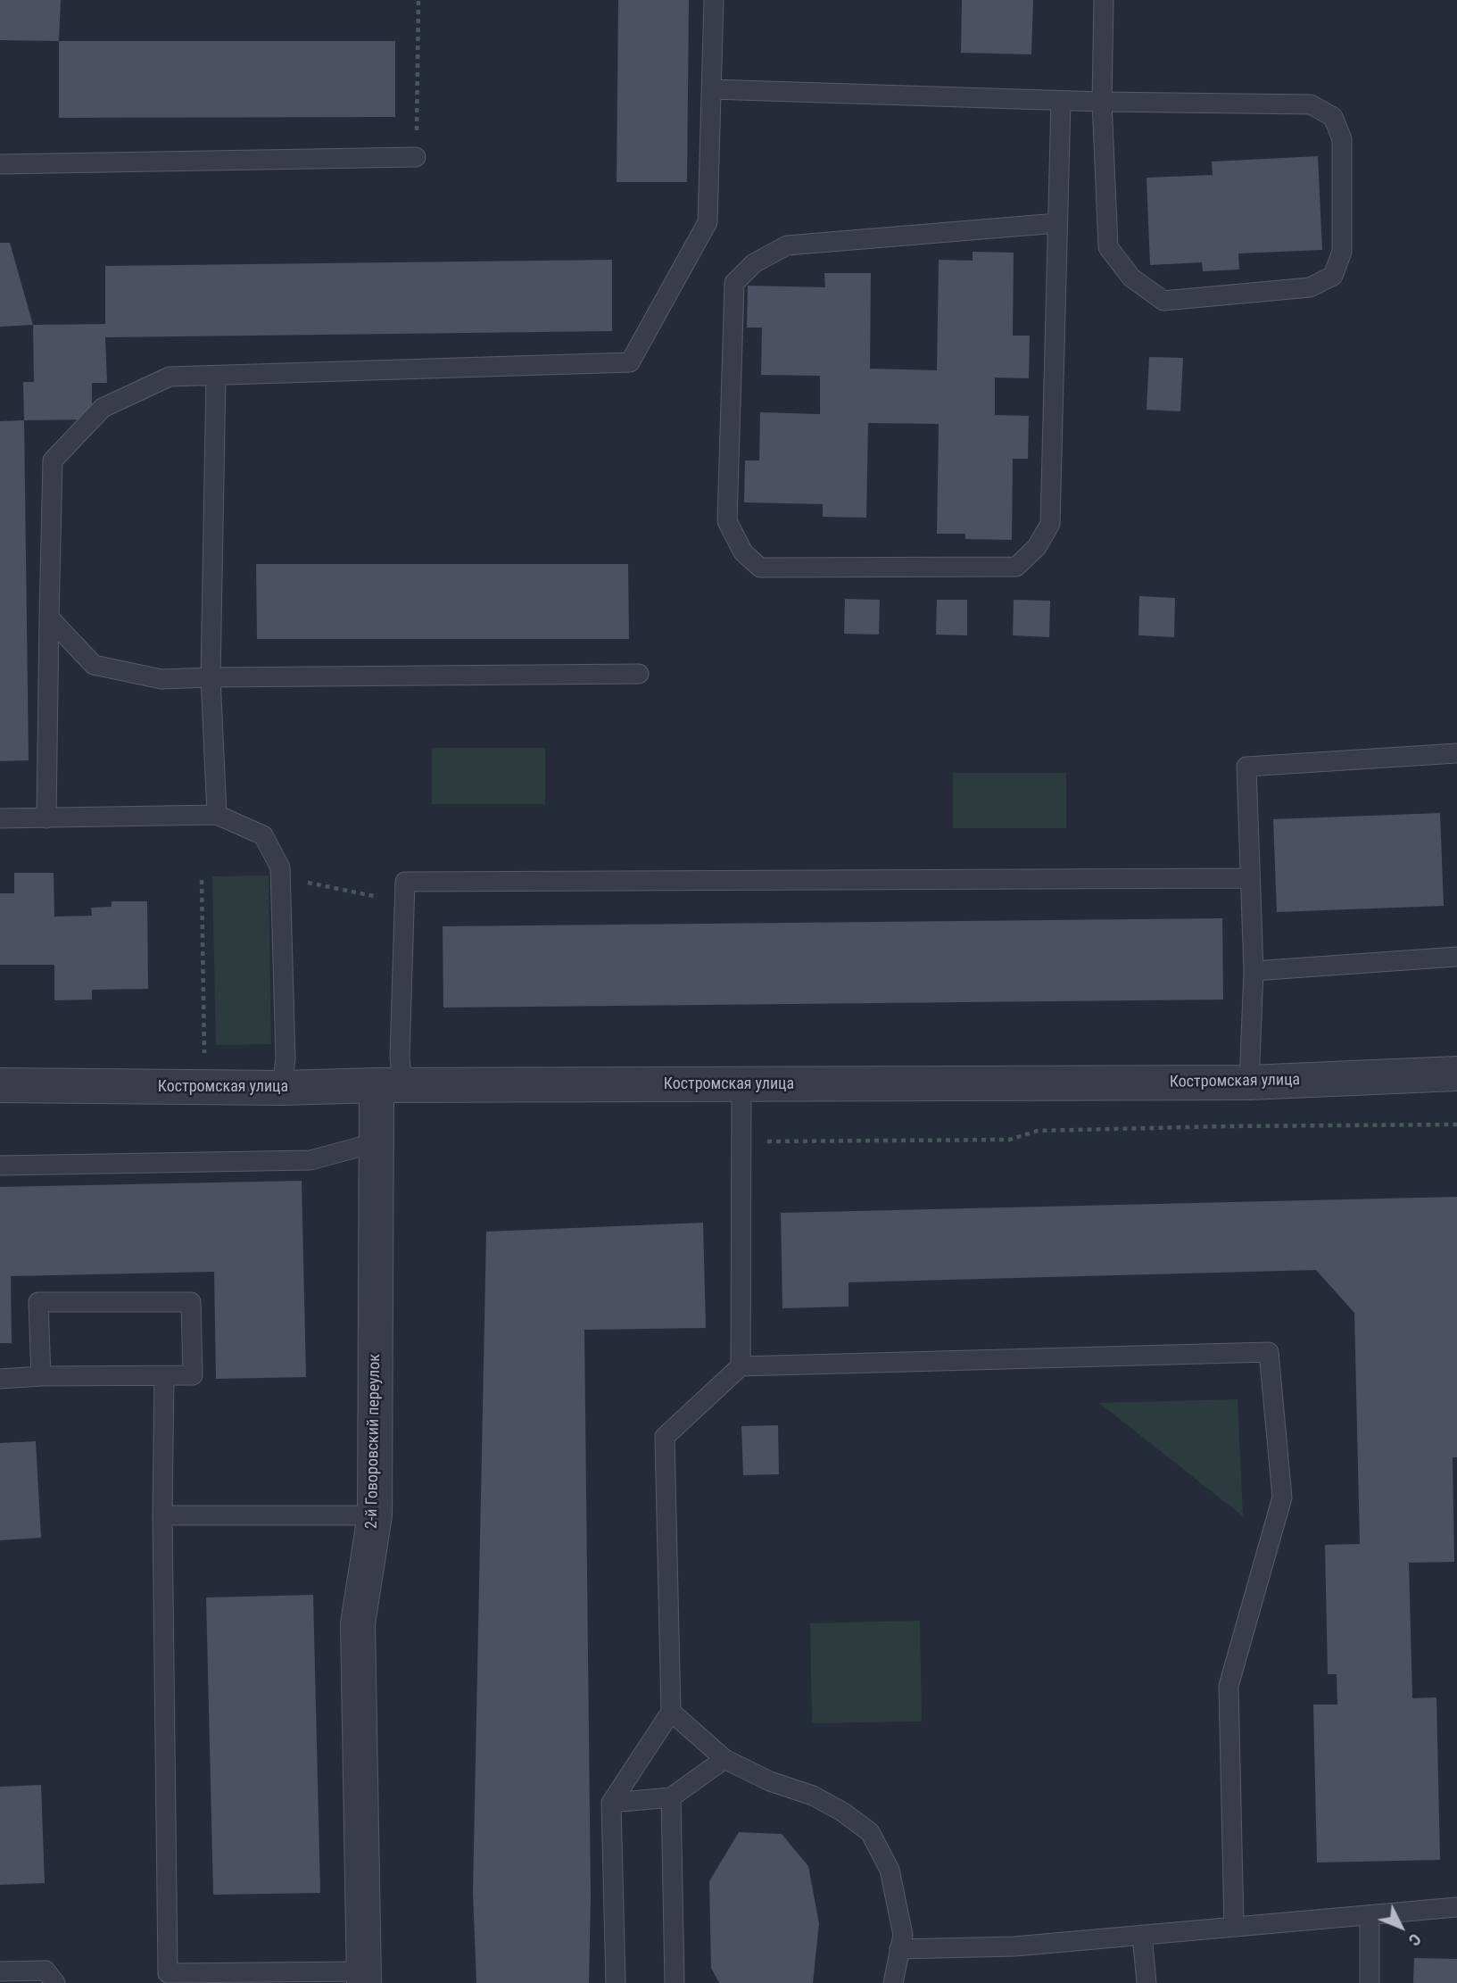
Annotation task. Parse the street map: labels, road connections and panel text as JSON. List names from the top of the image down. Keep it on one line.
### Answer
{"streets":{"street":["Костромская улица","2-й Говоровский переулок"]},"crossings":[["Костромская улица","2-й Говоровский переулок"]],"north":"bottom right"}
